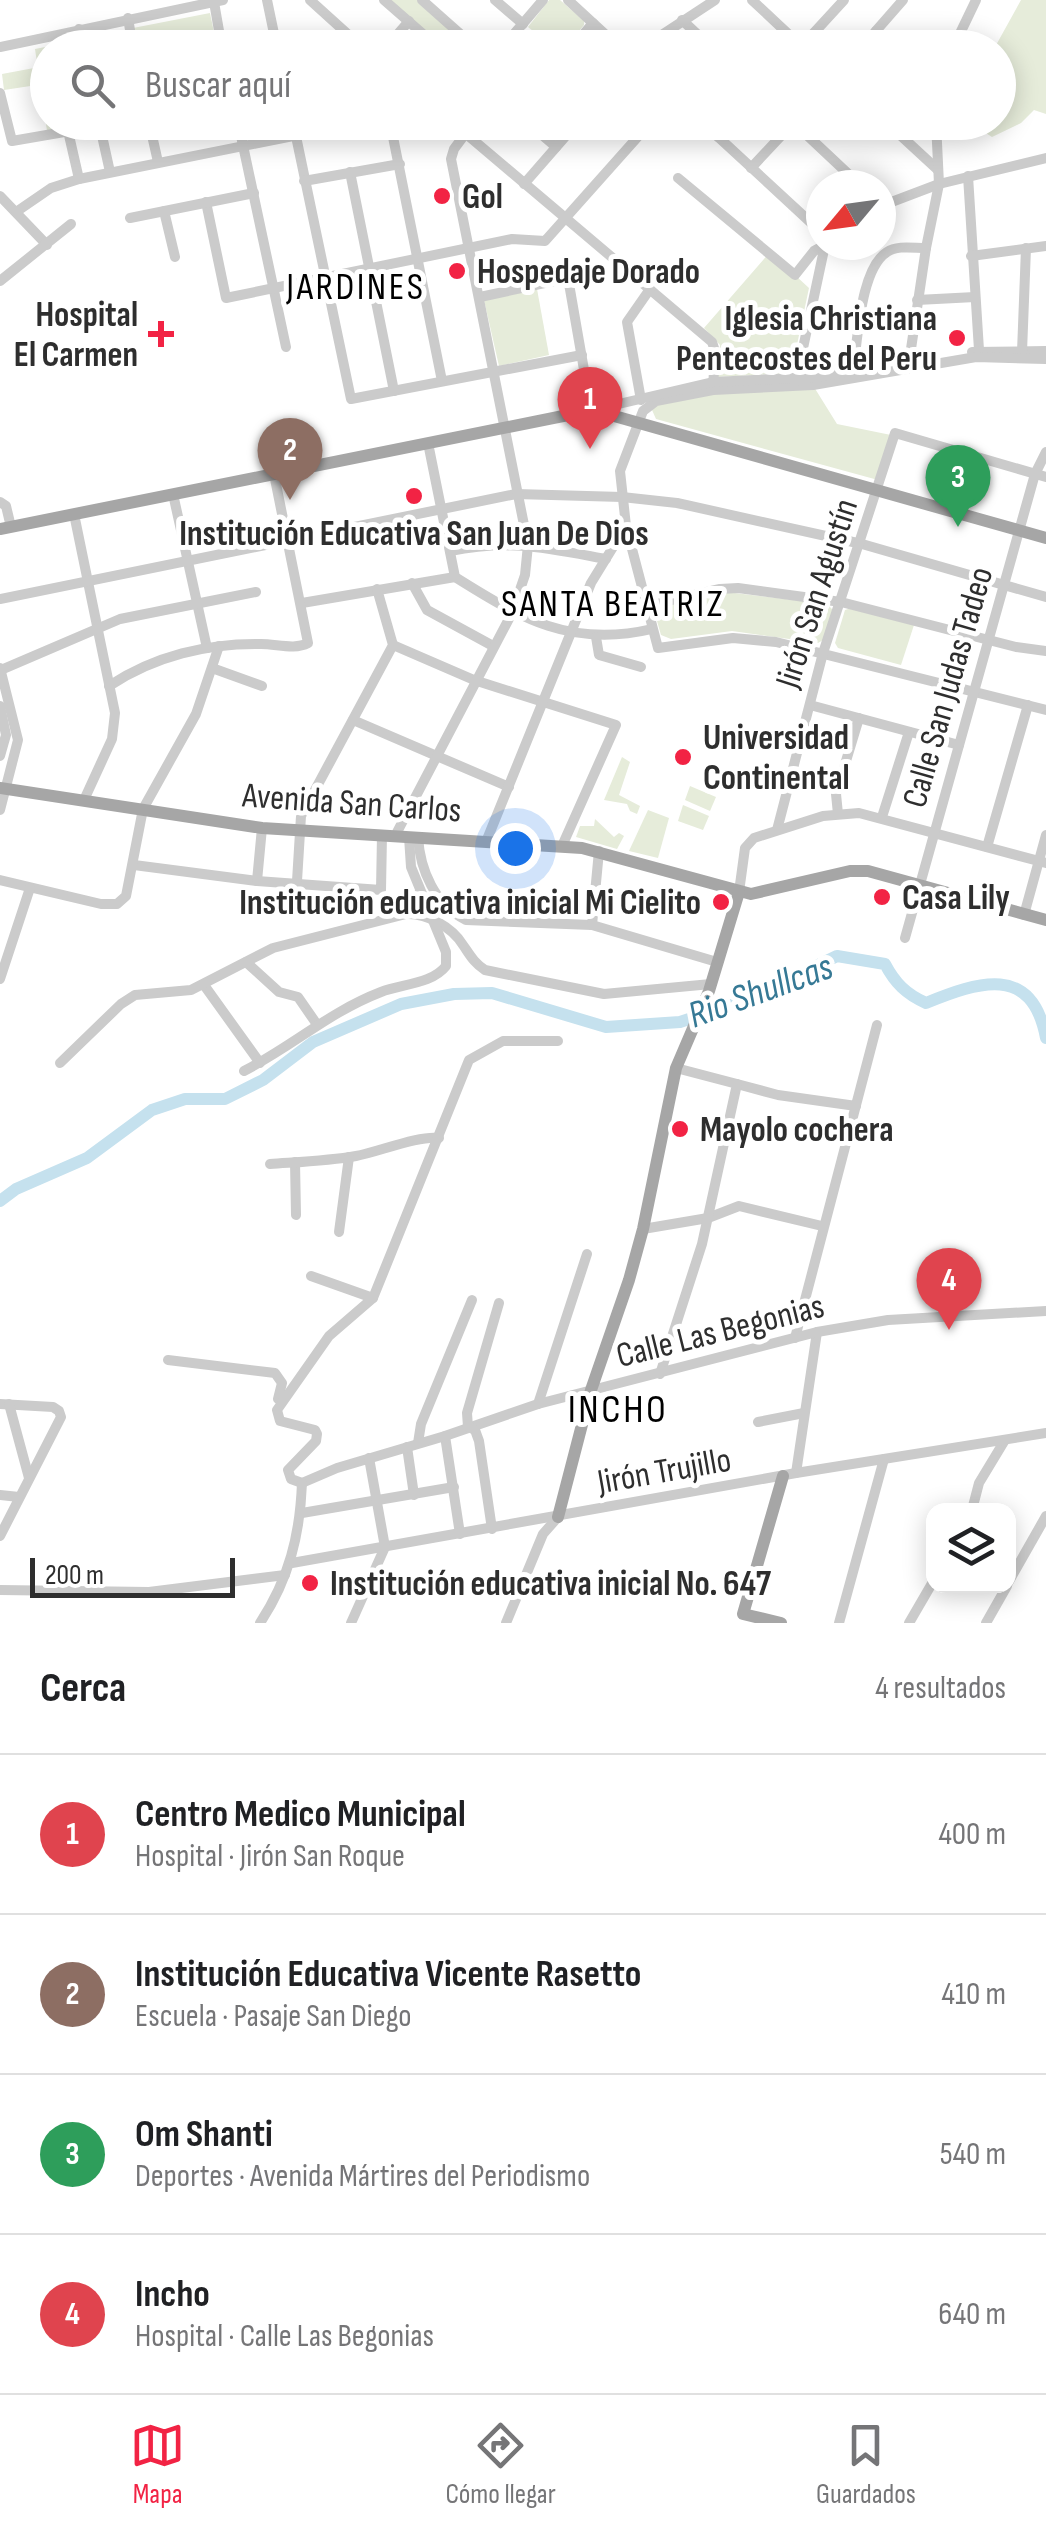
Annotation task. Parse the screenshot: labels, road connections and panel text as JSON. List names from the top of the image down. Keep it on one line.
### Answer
{"streets":{"main road":["Avenida San Carlos"],"street":["Jirón San Agustín","Calle San Judas Tadeo","Calle Las Begonias","Jirón Trujillo"]},"crossings":[["Jirón San Agustín","Calle San Judas Tadeo"],["Calle San Judas Tadeo","Avenida San Carlos"]],"districts":["JARDINES","SANTA BEATRIZ","INCHO"],"water":["Rio Shullcas"],"places":{"other":["Gol","Hospedaje Dorado","Iglesia Christiana Pentecostes del Peru","Institución Educativa San Juan De Dios","Universidad Continental","Casa Lily","Institución educativa inicial Mi Cielito","Mayolo cochera","Institución educativa inicial No. 647"],"health":["Hospital El Carmen"]},"scale_bar":"200 m","north":"bottom left","page":{"search":"Buscar aquí","pins":["1","2","3","4"],"scale":"200 m","heading":["Cerca","4 resultados"],"list":[{"mark":"1","name":"Centro Medico Municipal","note":"Hospital · Jirón San Roque","value":"400 m"},{"mark":"2","name":"Institución Educativa Vicente Rasetto","note":"Escuela · Pasaje San Diego","value":"410 m"},{"mark":"3","name":"Om Shanti","note":"Deportes · Avenida Mártires del Periodismo","value":"540 m"},{"mark":"4","name":"Incho","note":"Hospital · Calle Las Begonias","value":"640 m"}],"nav":["Mapa","Cómo llegar","Guardados"]}}
